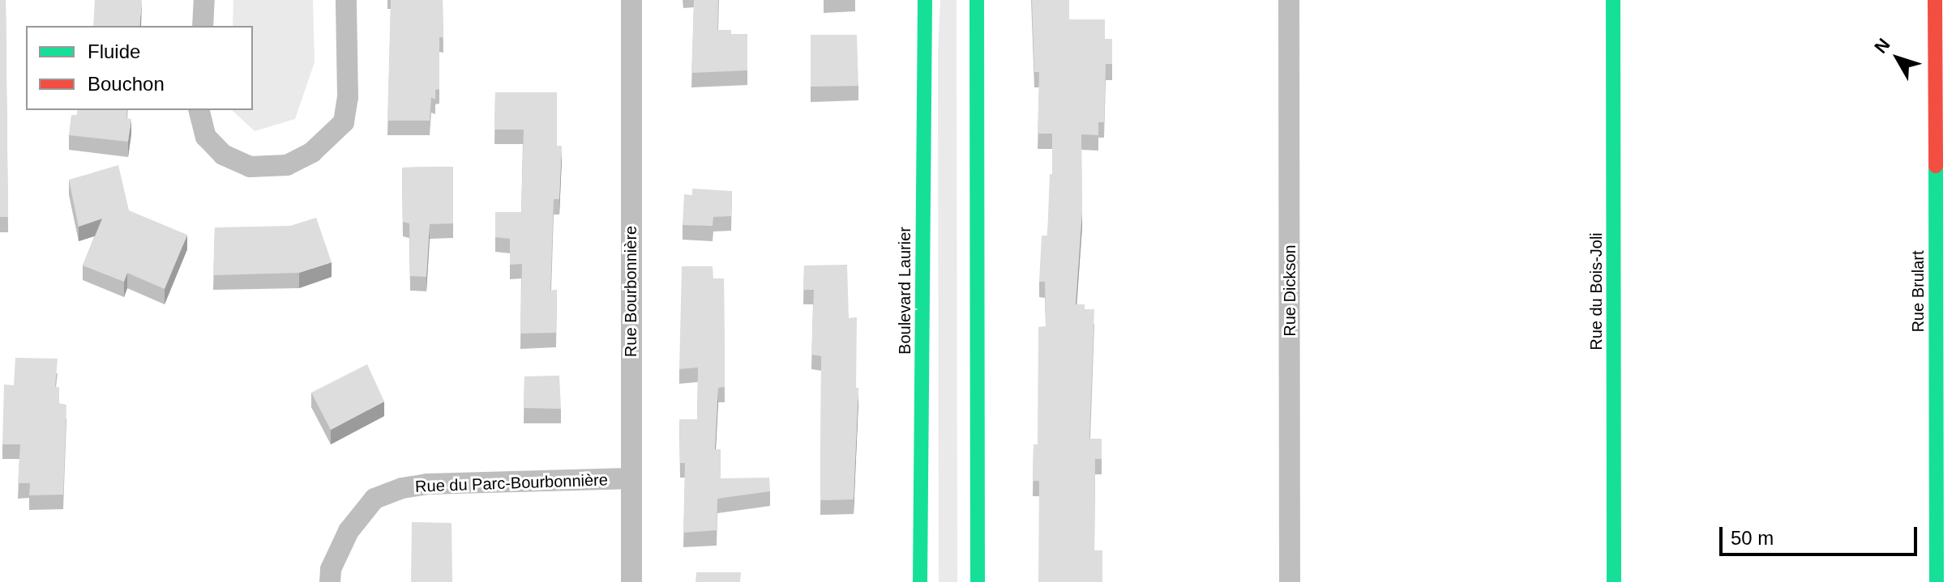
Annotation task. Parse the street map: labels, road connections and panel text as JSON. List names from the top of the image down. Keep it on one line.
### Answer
{"streets":{"main road":["Boulevard Laurier","Rue du Bois-Joli","Rue Brulart"],"street":["Rue Dickson","Rue Bourbonnière","Rue du Parc-Bourbonnière"]},"crossings":[["Rue Bourbonnière","Rue du Parc-Bourbonnière"]],"legend":["Fluide","Bouchon"],"scale_bar":"50 m","north":"top left"}
